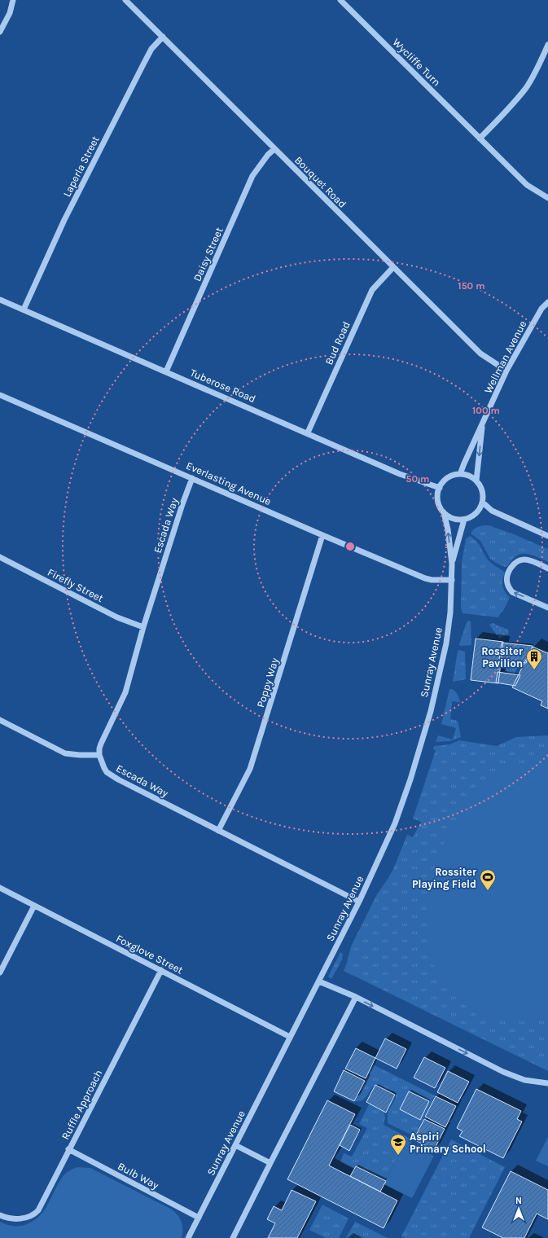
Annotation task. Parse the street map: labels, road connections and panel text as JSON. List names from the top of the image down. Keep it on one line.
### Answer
{"streets":{"street":["Wycliffe Turn","Laperla Street","Bouquet Road","Daisy Street","Bud Road","Wellman Avenue","Tuberose Road","Everlasting Avenue","Escada Way","Firefly Street","Sunray Avenue","Poppy Way","Foxglove Street","Ruffle Approach","Bulb Way"]},"crossings":[["Laperla Street","Bouquet Road"],["Laperla Street","Tuberose Road"],["Bouquet Road","Daisy Street"],["Bouquet Road","Bud Road"],["Bouquet Road","Wellman Avenue"],["Daisy Street","Tuberose Road"],["Bud Road","Tuberose Road"],["Wellman Avenue","Tuberose Road"],["Wellman Avenue","Sunray Avenue"],["Tuberose Road","Sunray Avenue"],["Everlasting Avenue","Escada Way"],["Everlasting Avenue","Sunray Avenue"],["Everlasting Avenue","Poppy Way"],["Escada Way","Firefly Street"],["Escada Way","Sunray Avenue"],["Escada Way","Poppy Way"],["Sunray Avenue","Foxglove Street"],["Sunray Avenue","Bulb Way"],["Foxglove Street","Ruffle Approach"],["Ruffle Approach","Bulb Way"]],"places":{"building":["Rossiter Pavilion"],"sports":["Rossiter Playing Field"],"school or university":["Aspiri Primary School"]},"north":"top","rings":["150 m","100 m","50 m"]}
